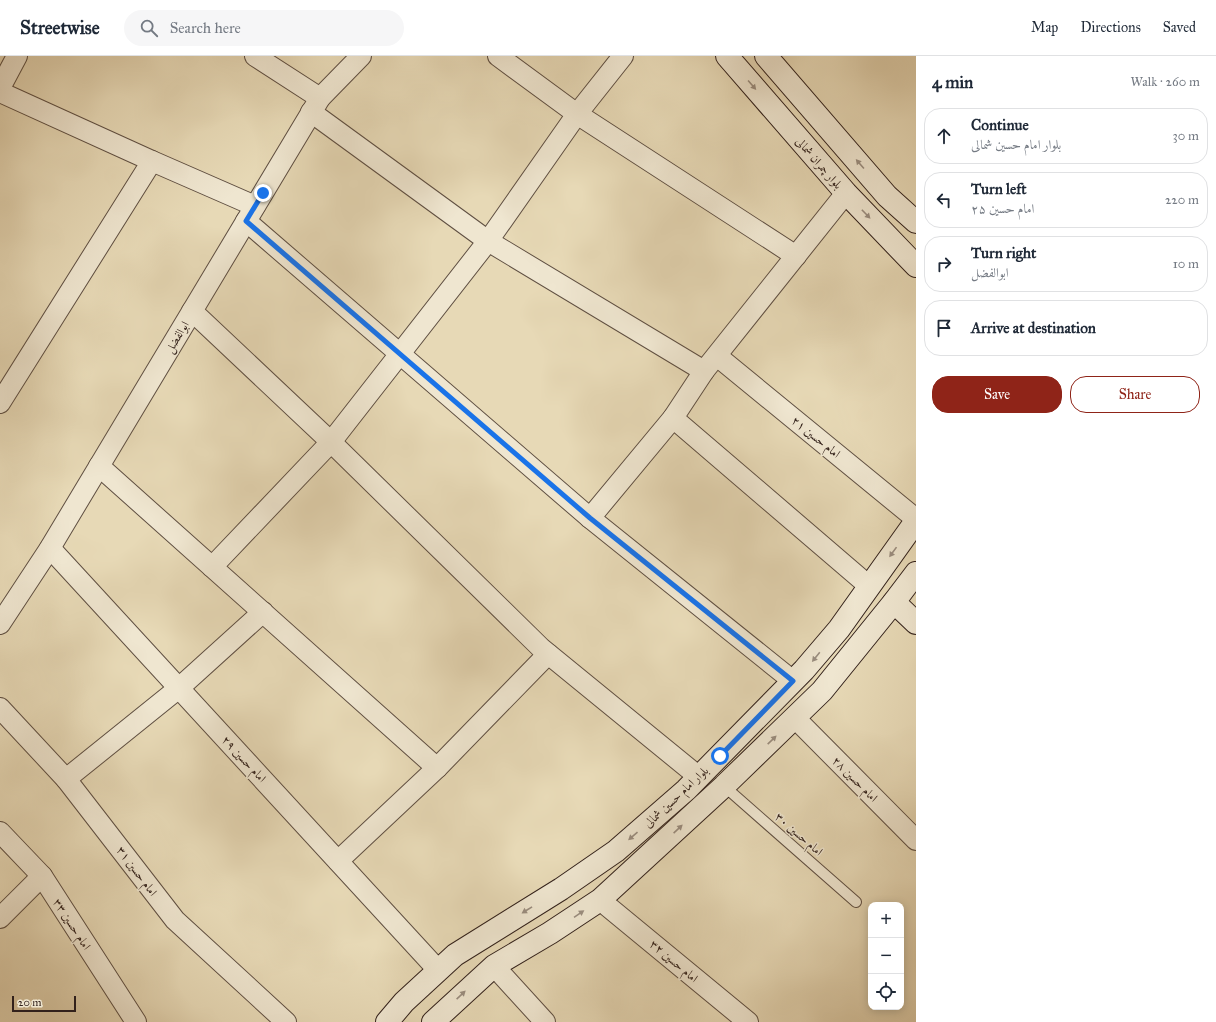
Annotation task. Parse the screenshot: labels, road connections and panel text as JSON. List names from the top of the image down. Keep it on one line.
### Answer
{"streets":{"street":["بلوار چمران شمالی","ابوالفضل","امام حسین ۲۱","امام حسین ۲۹","امام حسین ۲۸","بلوار امام حسین شمالی","امام حسین ۳۱","امام حسین ۳۳","امام حسین ۳۲"],"lane":["امام حسین ۳۰"]},"crossings":[["ابوالفضل","امام حسین ۲۹"],["امام حسین ۲۱","بلوار امام حسین شمالی"],["امام حسین ۲۹","بلوار امام حسین شمالی"],["امام حسین ۲۸","بلوار امام حسین شمالی"],["بلوار امام حسین شمالی","امام حسین ۳۰"],["بلوار امام حسین شمالی","امام حسین ۳۲"]],"scale_bar":"20 m","page":{"header":"Streetwise","search":"Search here","nav":["Map","Directions","Saved"],"heading":["4 min","Walk · 260 m"],"list":[["Continue","بلوار امام حسین شمالی","30 m"],["Turn left","امام حسین ۲۵","220 m"],["Turn right","ابوالفضل","10 m"],"Arrive at destination"],"buttons":["Save","Share"],"map_buttons":["+","−"],"scale":"20 m"}}
